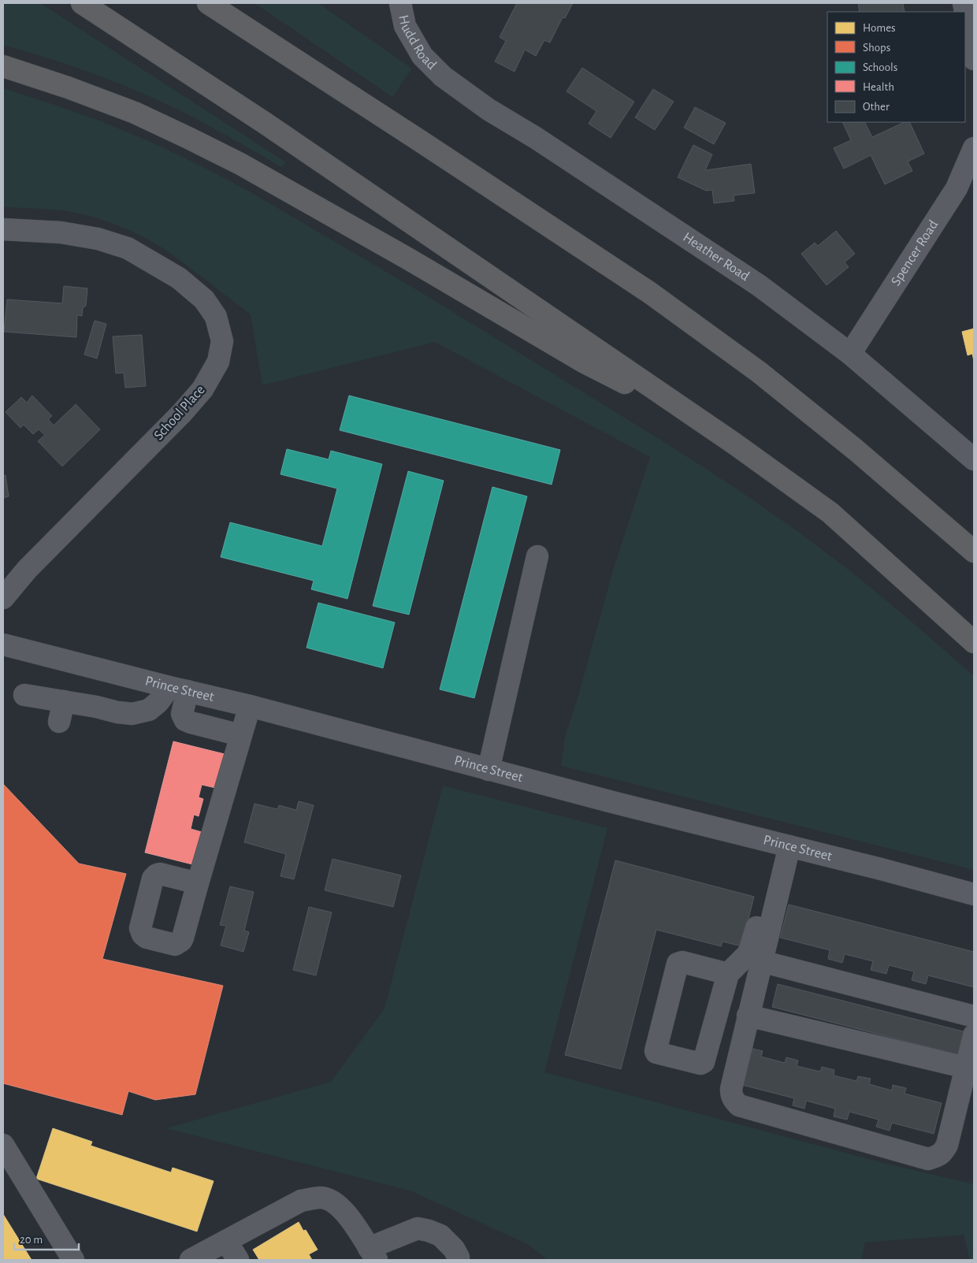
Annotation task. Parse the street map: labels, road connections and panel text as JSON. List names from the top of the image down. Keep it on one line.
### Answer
{"streets":{"street":["Hudd Road","Spencer Road","Heather Road","School Place","Prince Street"]},"crossings":[["Hudd Road","Heather Road"],["Spencer Road","Heather Road"]],"legend":["Homes","Shops","Schools","Health","Other"],"scale_bar":"20 m"}
